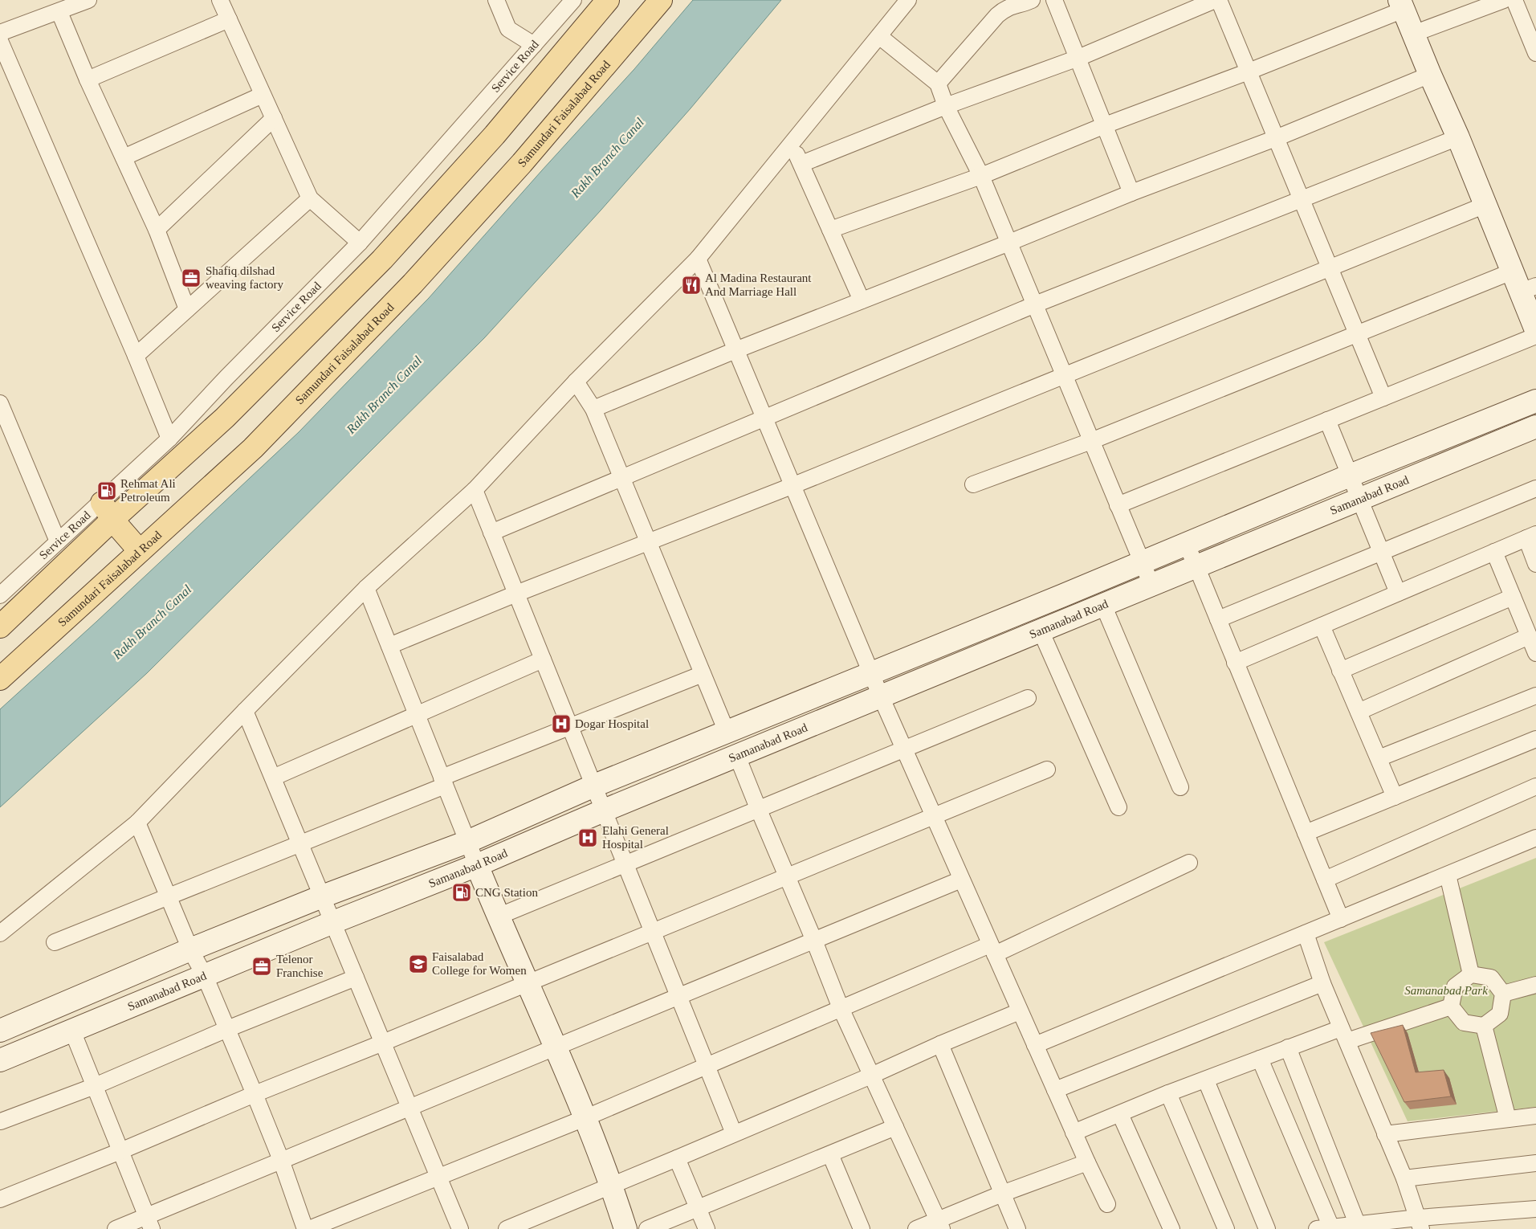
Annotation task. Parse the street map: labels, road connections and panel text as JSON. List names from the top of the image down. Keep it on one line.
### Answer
{"streets":{"main road":["Samundari Faisalabad Road"],"street":["Service Road","Samanabad Road"]},"water":["Rakh Branch Canal"],"parks":["Samanabad Park"],"places":{"office":["Shafiq dilshad weaving factory","Telenor Franchise"],"restaurant":["Al Madina Restaurant And Marriage Hall"],"fuel station":["Rehmat Ali Petroleum","CNG Station"],"hospital":["Dogar Hospital","Elahi General Hospital"],"school or university":["Faisalabad College for Women"]}}
